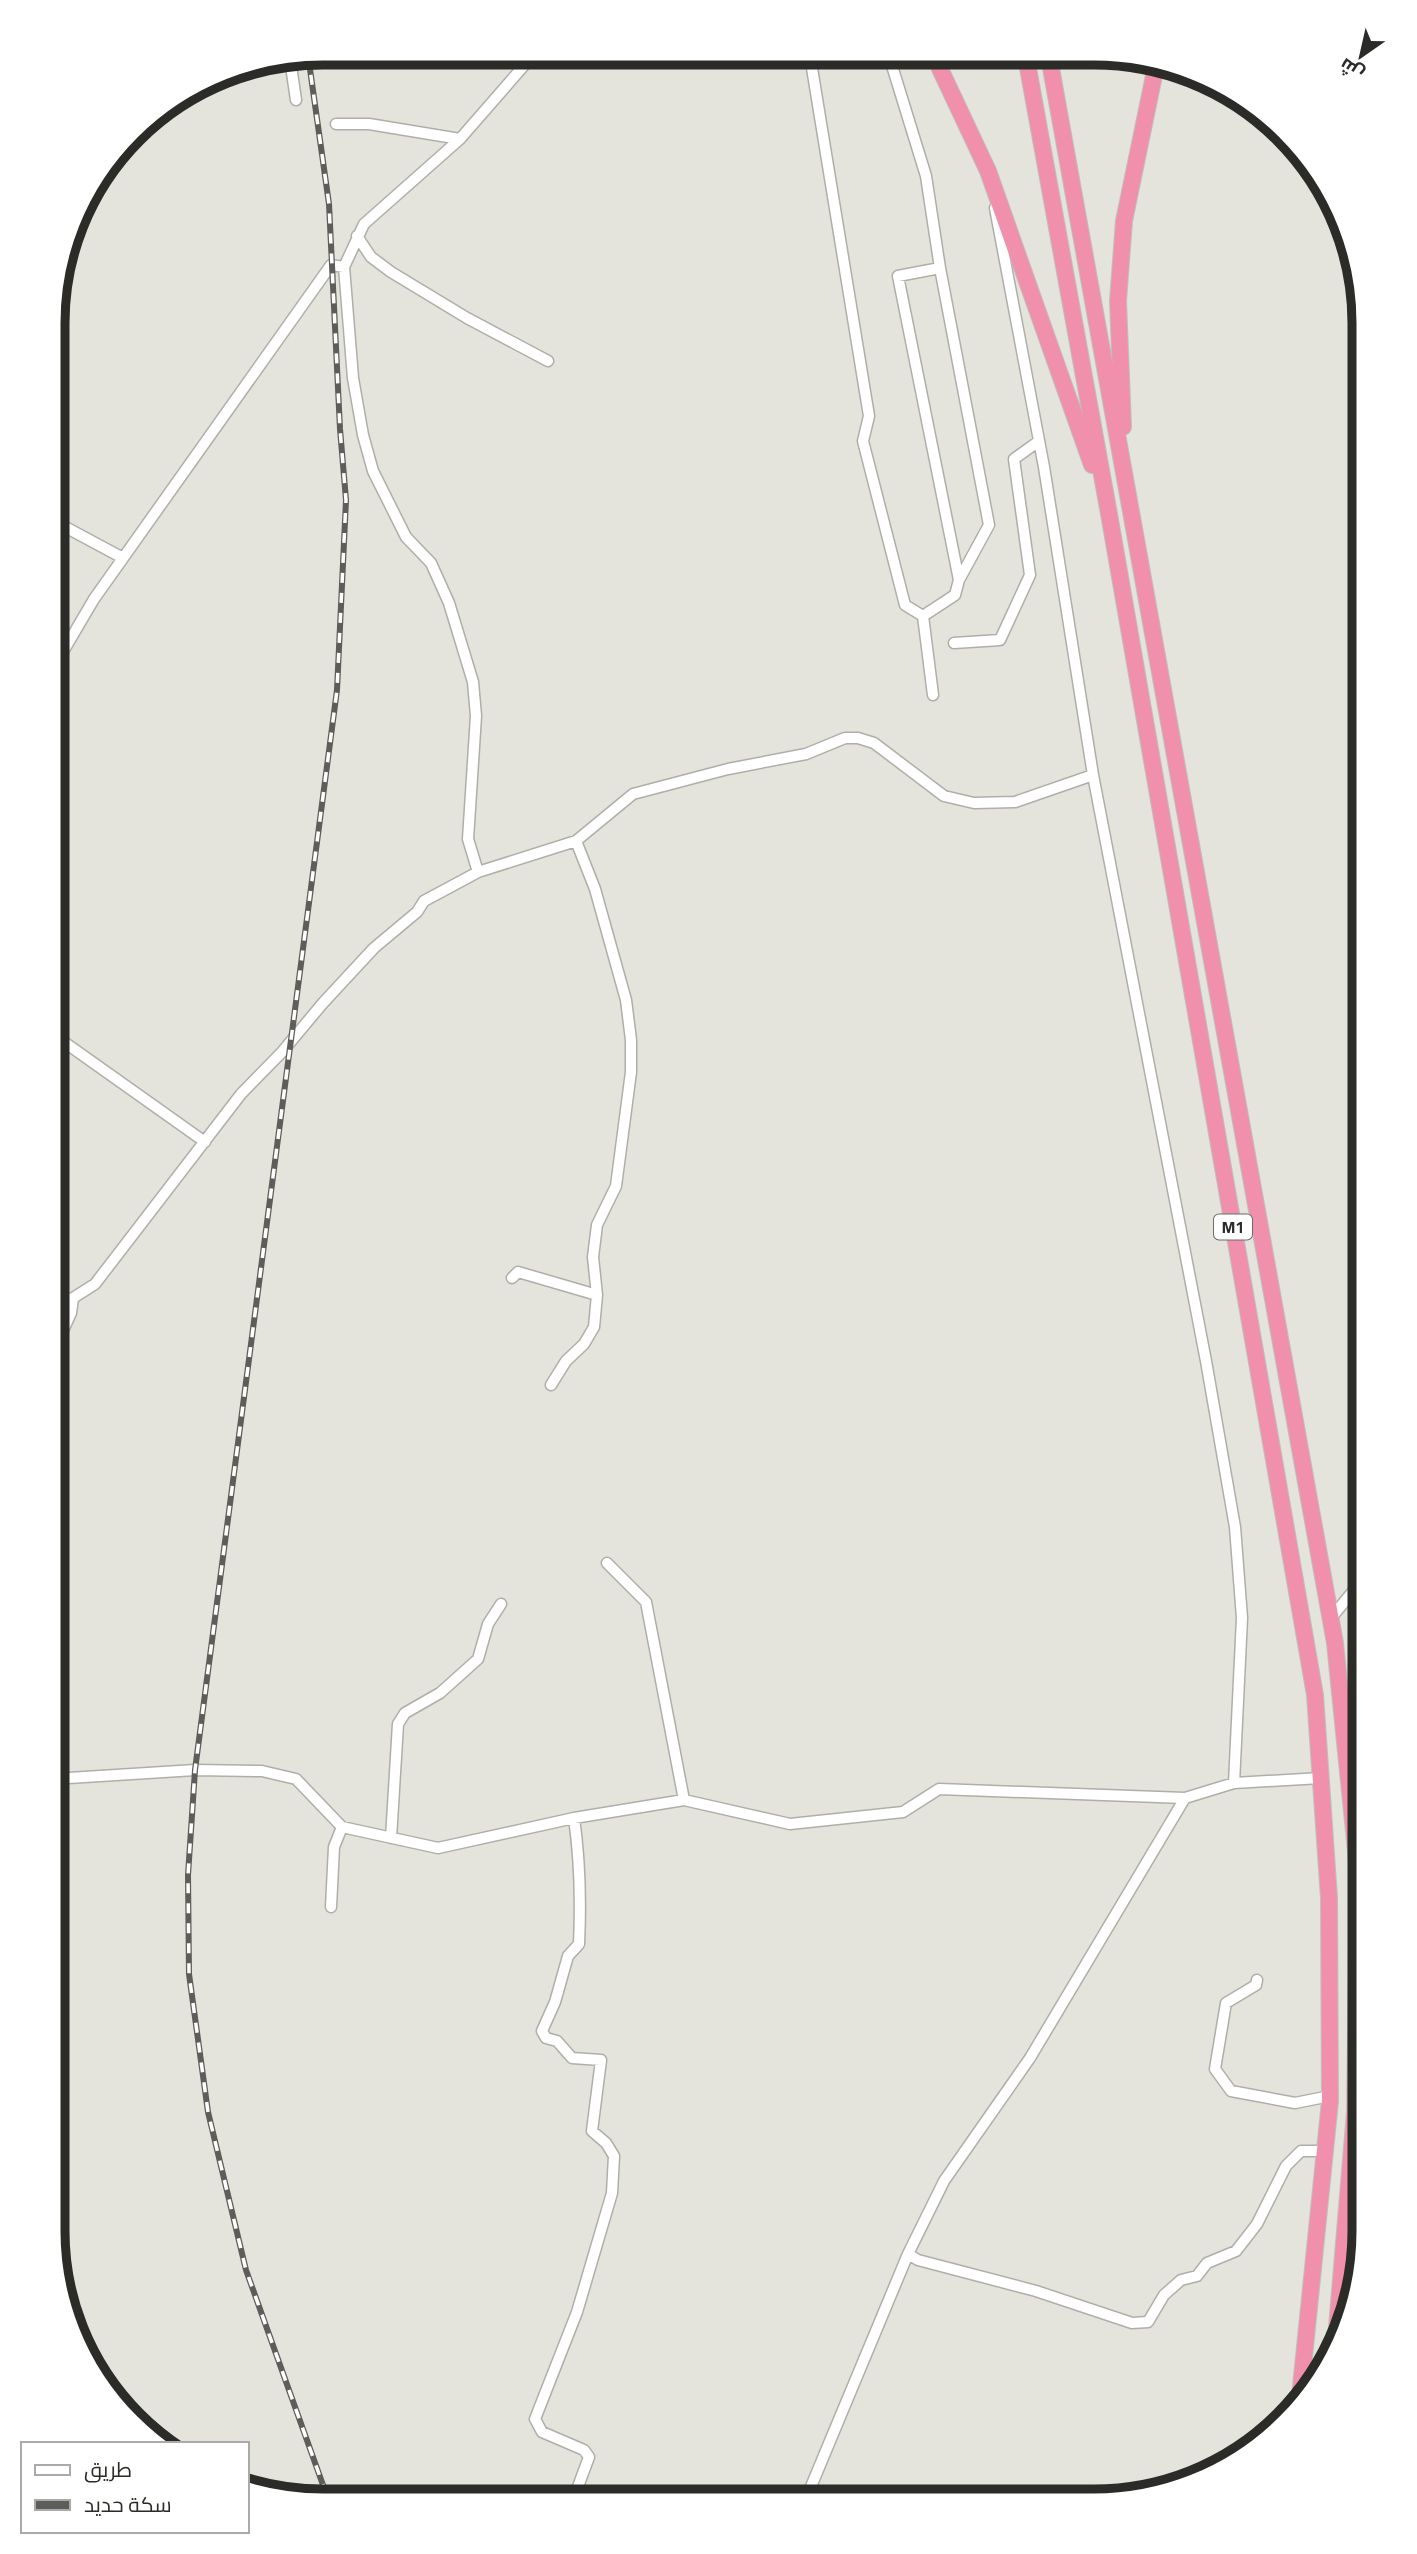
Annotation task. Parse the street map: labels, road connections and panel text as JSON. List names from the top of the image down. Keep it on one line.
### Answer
{"streets":{"highway":["M1"]},"legend":["طريق","سكة حديد"],"north":"bottom left"}
